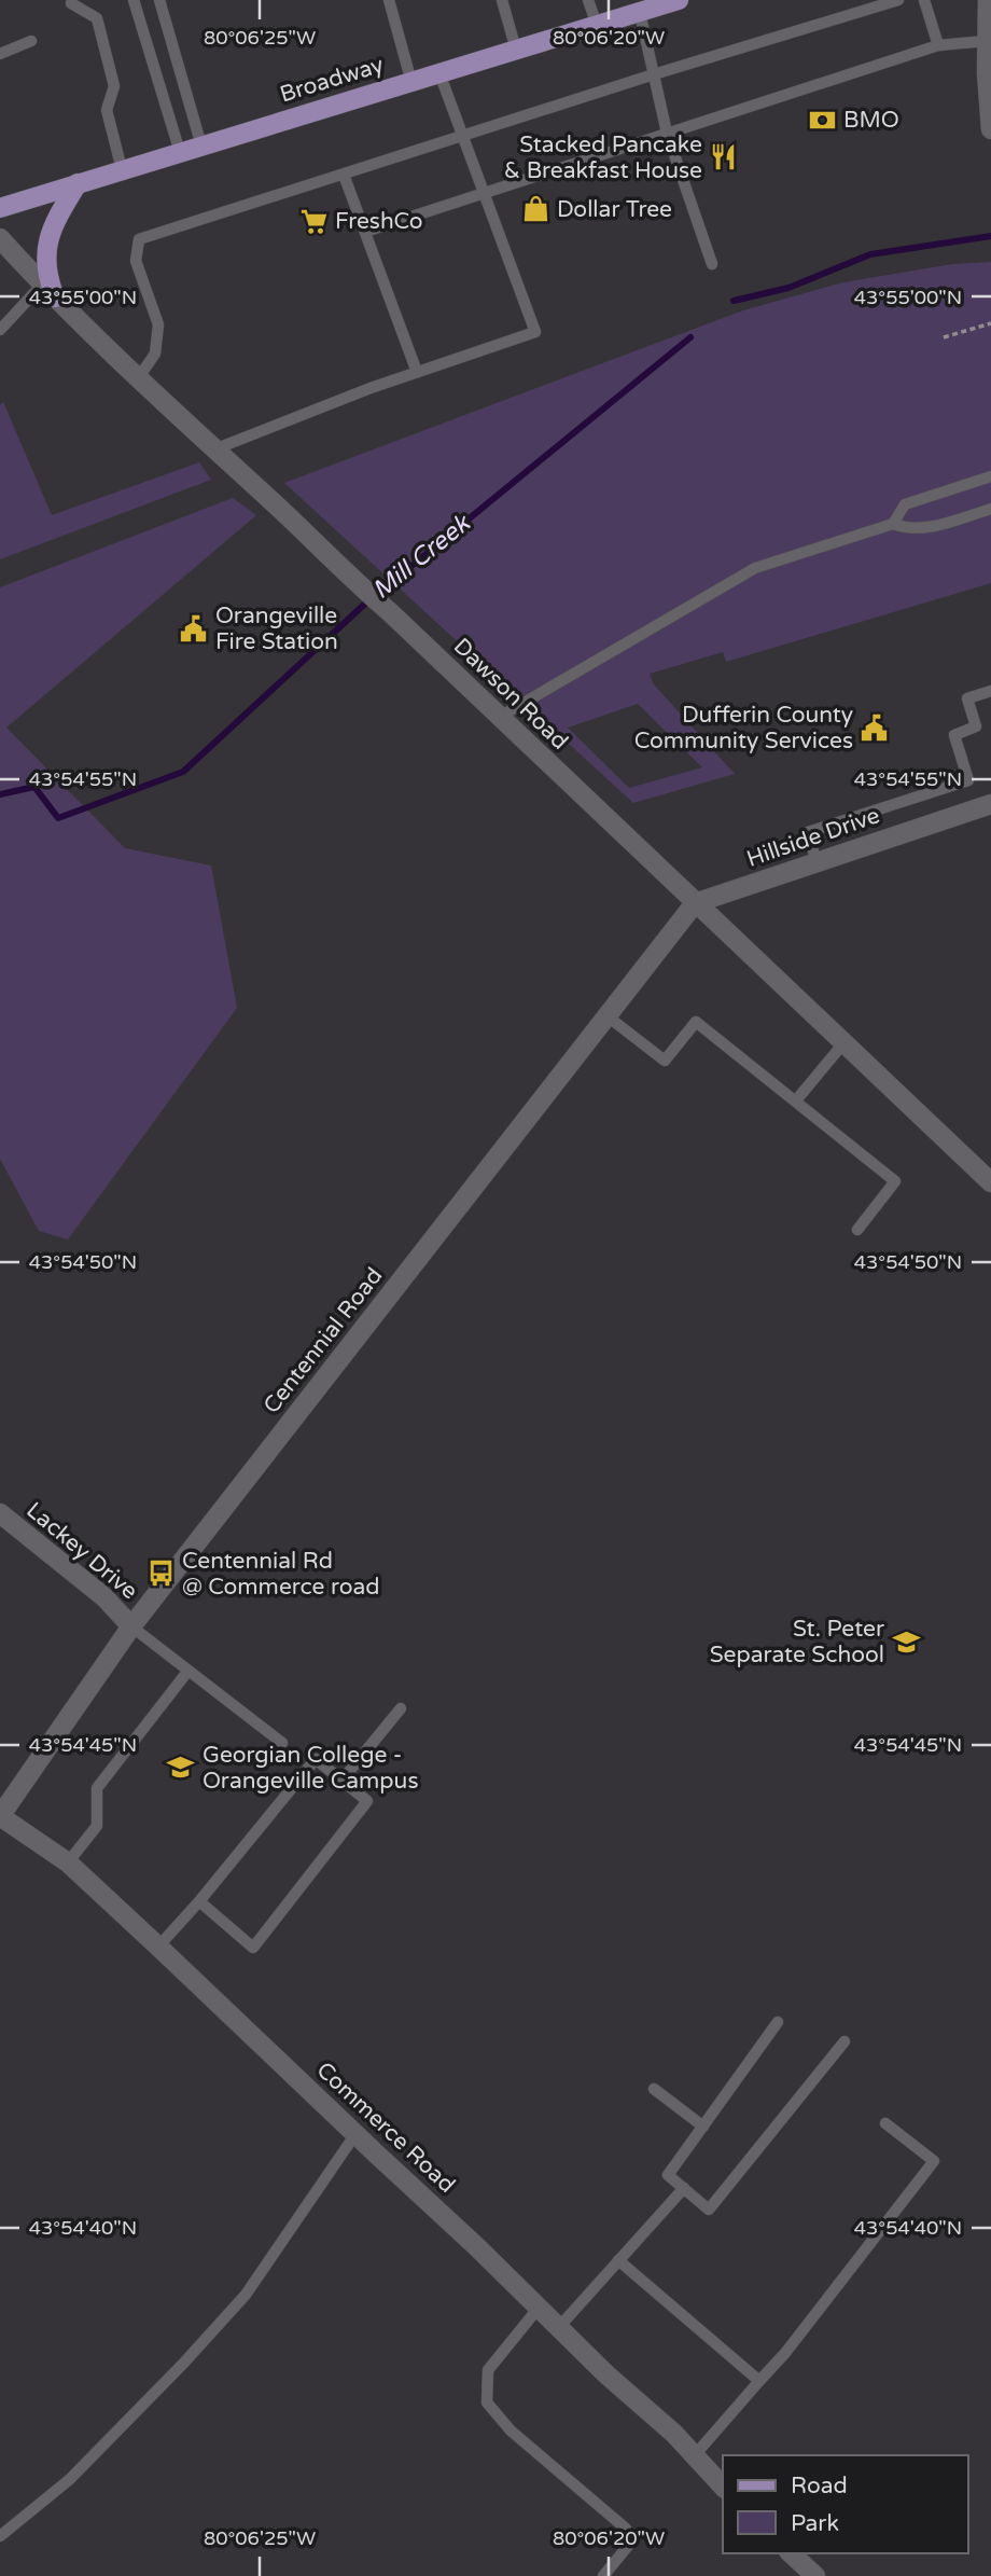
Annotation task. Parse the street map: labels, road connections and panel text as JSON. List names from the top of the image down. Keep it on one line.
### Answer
{"streets":{"main road":["Broadway"],"street":["Dawson Road","Hillside Drive","Centennial Road","Lackey Drive","Commerce Road"]},"crossings":[["Dawson Road","Hillside Drive"],["Dawson Road","Centennial Road"],["Hillside Drive","Centennial Road"],["Centennial Road","Lackey Drive"],["Centennial Road","Commerce Road"]],"water":["Mill Creek"],"places":{"bank":["BMO"],"restaurant":["Stacked Pancake & Breakfast House"],"shop":["Dollar Tree"],"supermarket":["FreshCo"],"public building":["Orangeville Fire Station","Dufferin County Community Services"],"bus stop":["Centennial Rd @ Commerce road"],"school or university":["St. Peter Separate School","Georgian College - Orangeville Campus"]},"legend":["Road","Park"],"coordinates":["80°06'25\"W","80°06'20\"W","43°55'00\"N","43°54'55\"N","43°54'50\"N","43°54'45\"N","43°54'40\"N"]}
